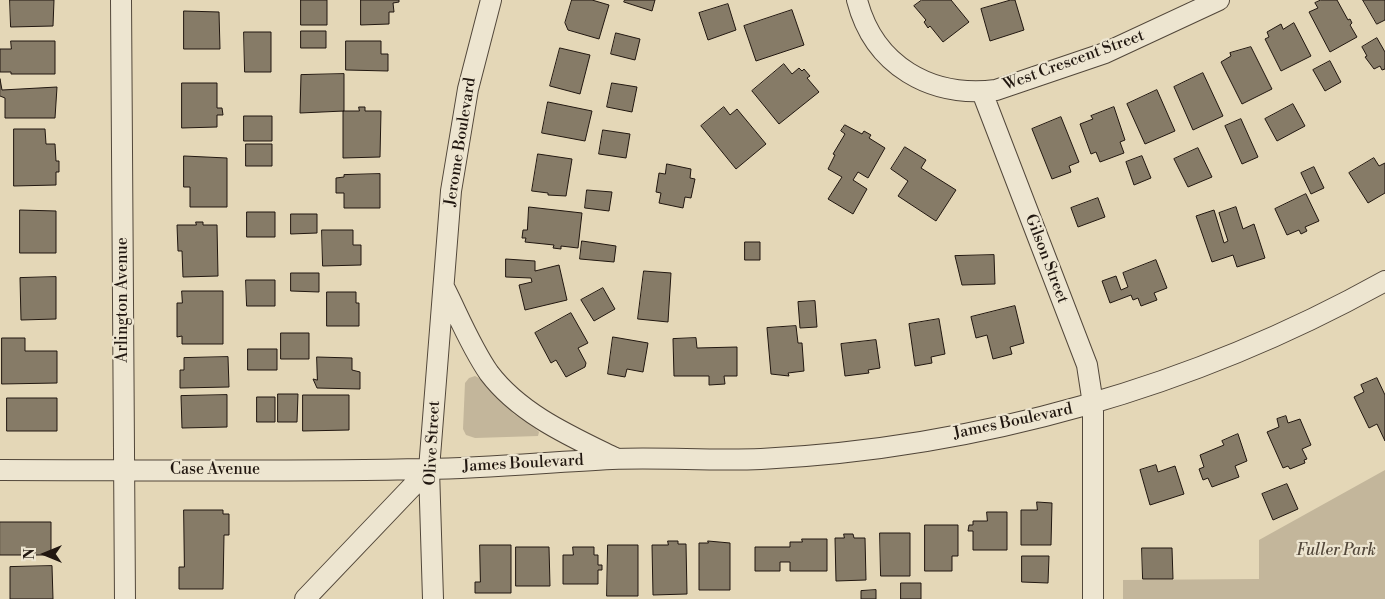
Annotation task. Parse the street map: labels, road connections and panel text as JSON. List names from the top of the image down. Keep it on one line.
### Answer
{"streets":{"street":["West Crescent Street","Jerome Boulevard","Gilson Street","Arlington Avenue","James Boulevard","Olive Street","Case Avenue"]},"crossings":[["West Crescent Street","Gilson Street"],["Jerome Boulevard","James Boulevard"],["Jerome Boulevard","Olive Street"],["Gilson Street","James Boulevard"],["Arlington Avenue","Case Avenue"],["James Boulevard","Olive Street"],["James Boulevard","Case Avenue"],["Olive Street","Case Avenue"]],"parks":["Fuller Park"],"north":"left"}
